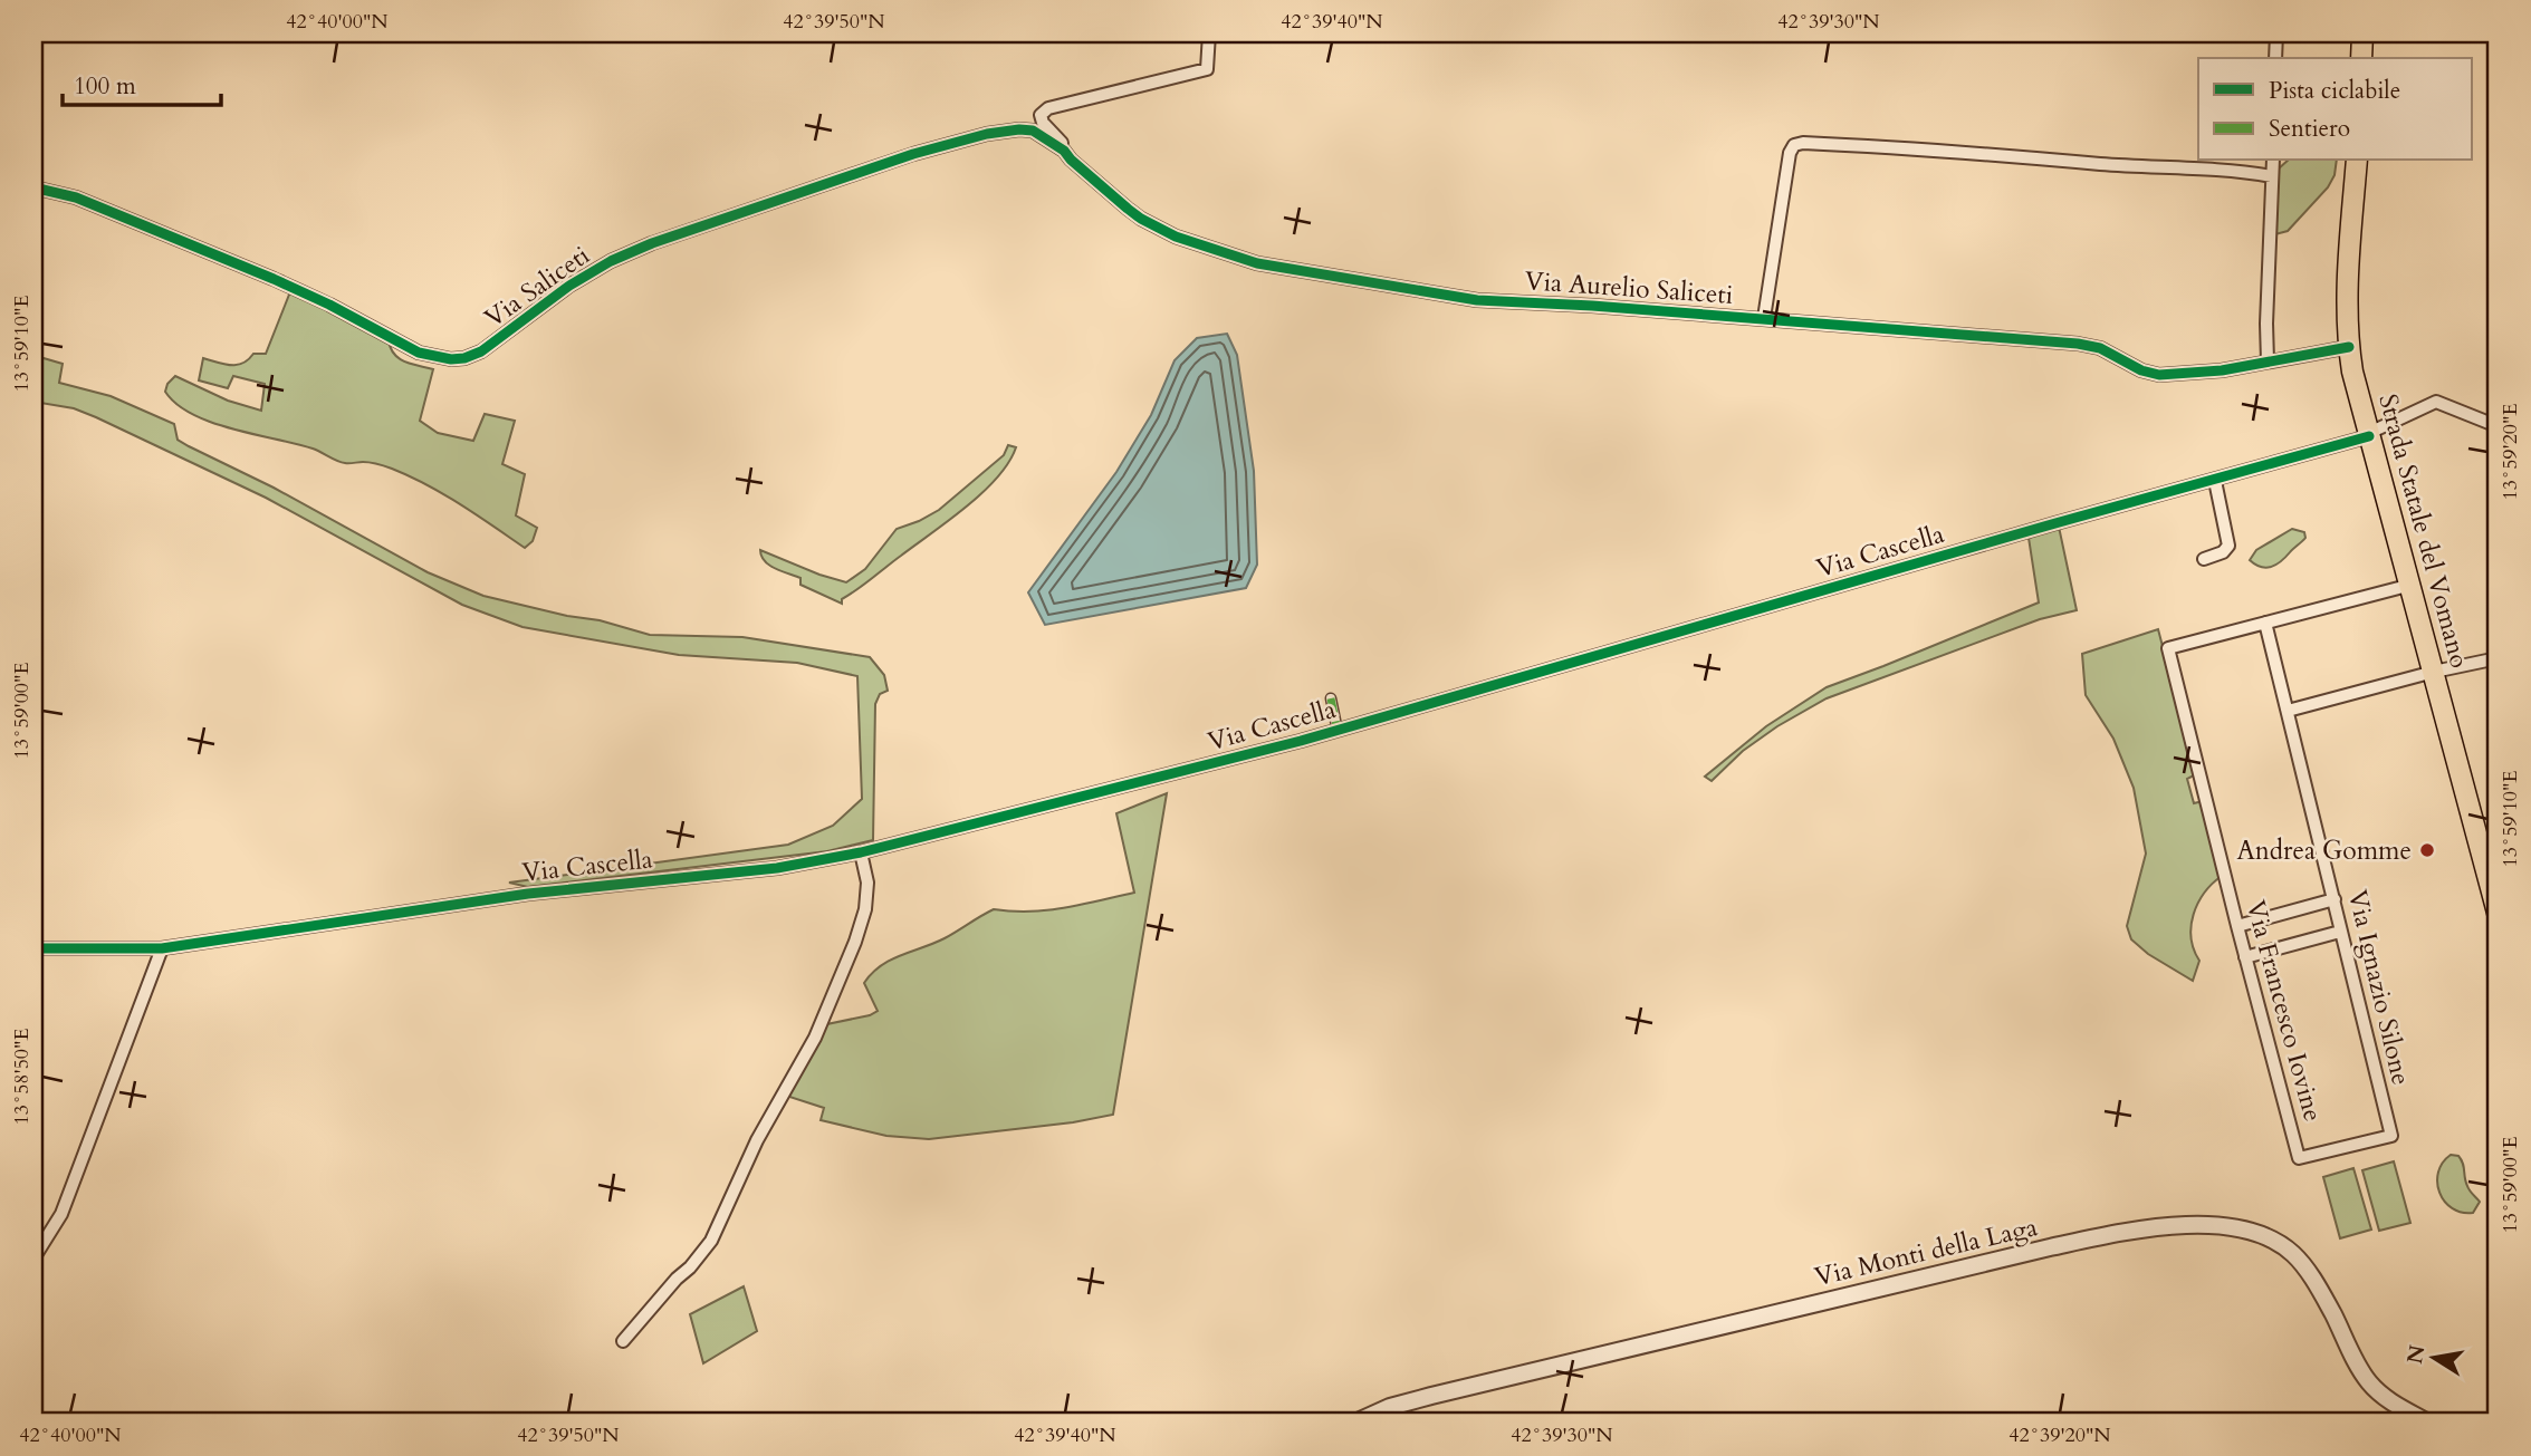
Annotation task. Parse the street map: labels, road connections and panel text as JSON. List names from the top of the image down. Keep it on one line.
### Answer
{"streets":{"main road":["Strada Statale del Vomano"],"street":["Via Saliceti","Via Aurelio Saliceti","Via Cascella","Via Ignazio Silone","Via Francesco Iovine","Via Monti della Laga"]},"crossings":[["Via Saliceti","Via Aurelio Saliceti"],["Via Aurelio Saliceti","Strada Statale del Vomano"],["Strada Statale del Vomano","Via Cascella"],["Via Ignazio Silone","Via Francesco Iovine"]],"places":["Andrea Gomme"],"legend":["Pista ciclabile","Sentiero"],"scale_bar":"100 m","north":"left","coordinates":["42°40'00\"N","42°39'50\"N","42°39'40\"N","42°39'30\"N","13°59'10\"E","13°59'20\"E","13°59'00\"E","13°58'50\"E","42°39'20\"N"]}
